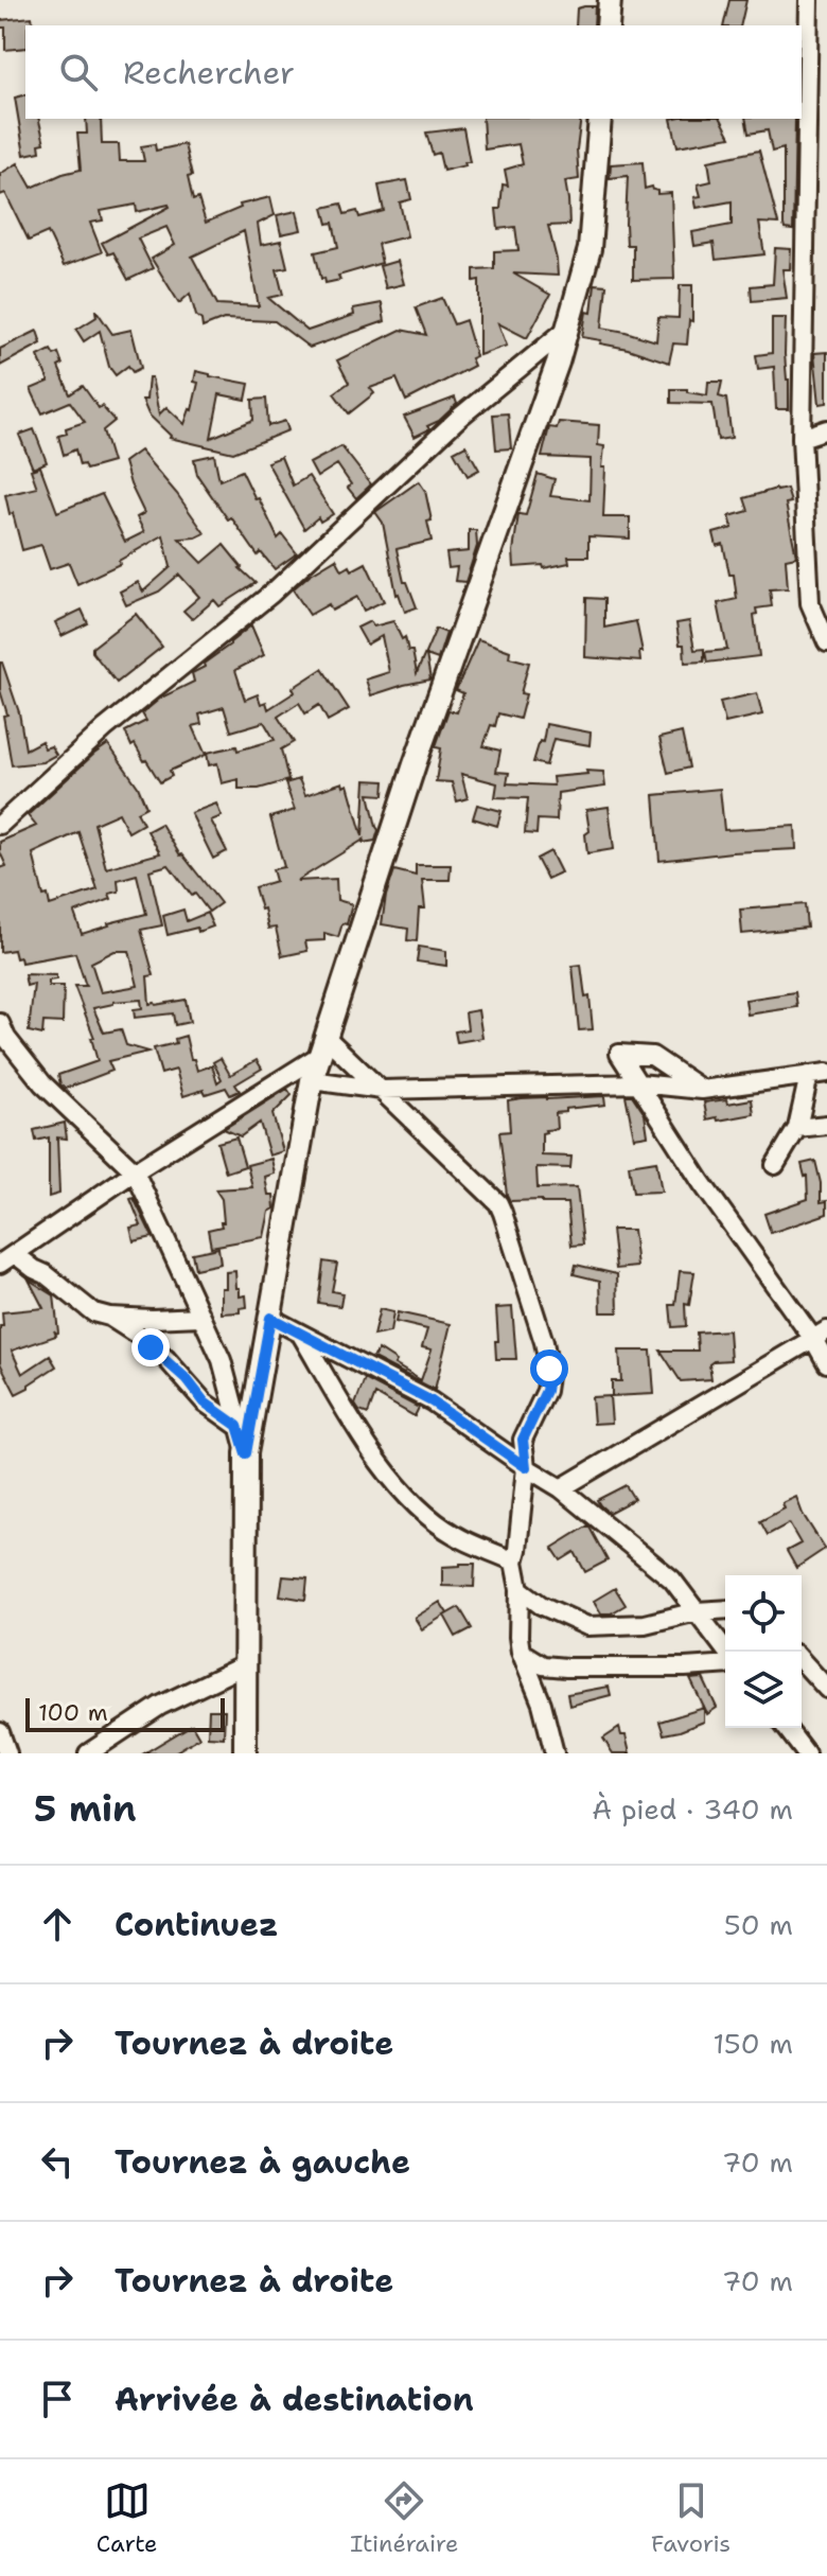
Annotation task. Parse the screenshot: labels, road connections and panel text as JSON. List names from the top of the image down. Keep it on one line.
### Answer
{"scale_bar":"100 m","page":{"search":"Rechercher","scale":"100 m","heading":["5 min","À pied · 340 m"],"list":[["Continuez","50 m"],["Tournez à droite","150 m"],["Tournez à gauche","70 m"],["Tournez à droite","70 m"],"Arrivée à destination"],"nav":["Carte","Itinéraire","Favoris"]}}
